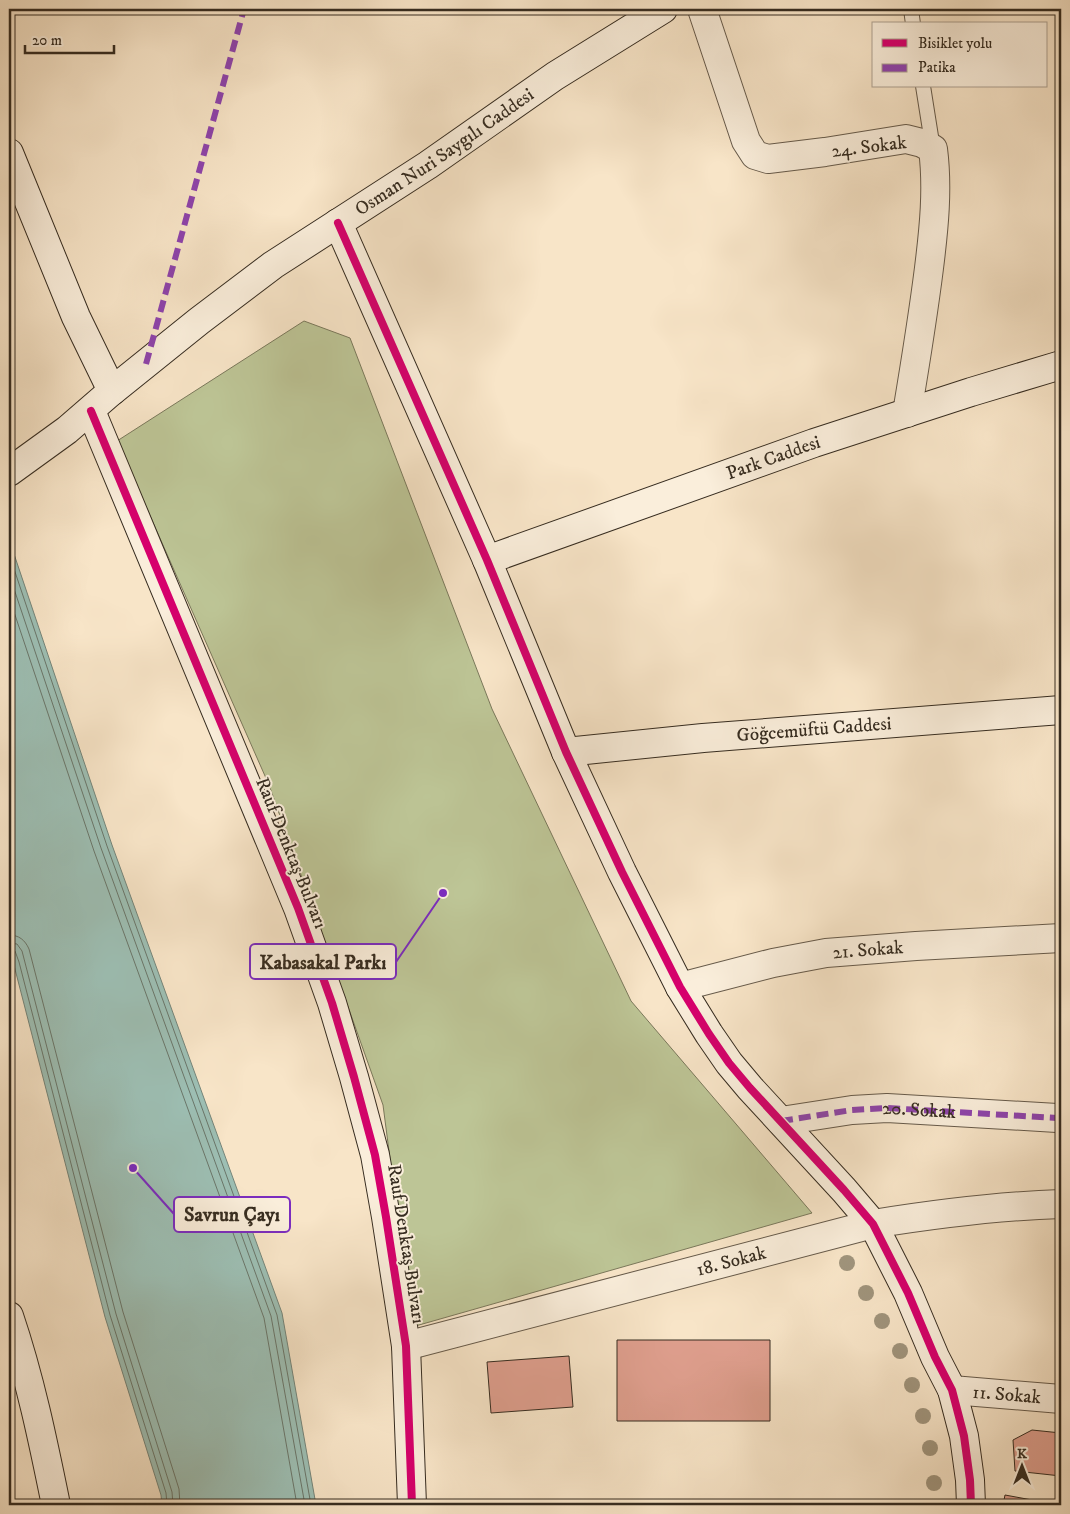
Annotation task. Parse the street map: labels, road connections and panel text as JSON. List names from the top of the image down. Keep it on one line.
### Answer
{"streets":{"street":["24. Sokak","Osman Nuri Saygılı Caddesi","Park Caddesi","Göğcemüftü Caddesi","Rauf Denktaş Bulvarı","21. Sokak","20. Sokak","18. Sokak","11. Sokak"]},"crossings":[["24. Sokak","Park Caddesi"],["Osman Nuri Saygılı Caddesi","Rauf Denktaş Bulvarı"],["Rauf Denktaş Bulvarı","18. Sokak"]],"places":["Kabasakal Parkı","Savrun Çayı"],"legend":["Bisiklet yolu","Patika"],"scale_bar":"20 m","north":"top"}
